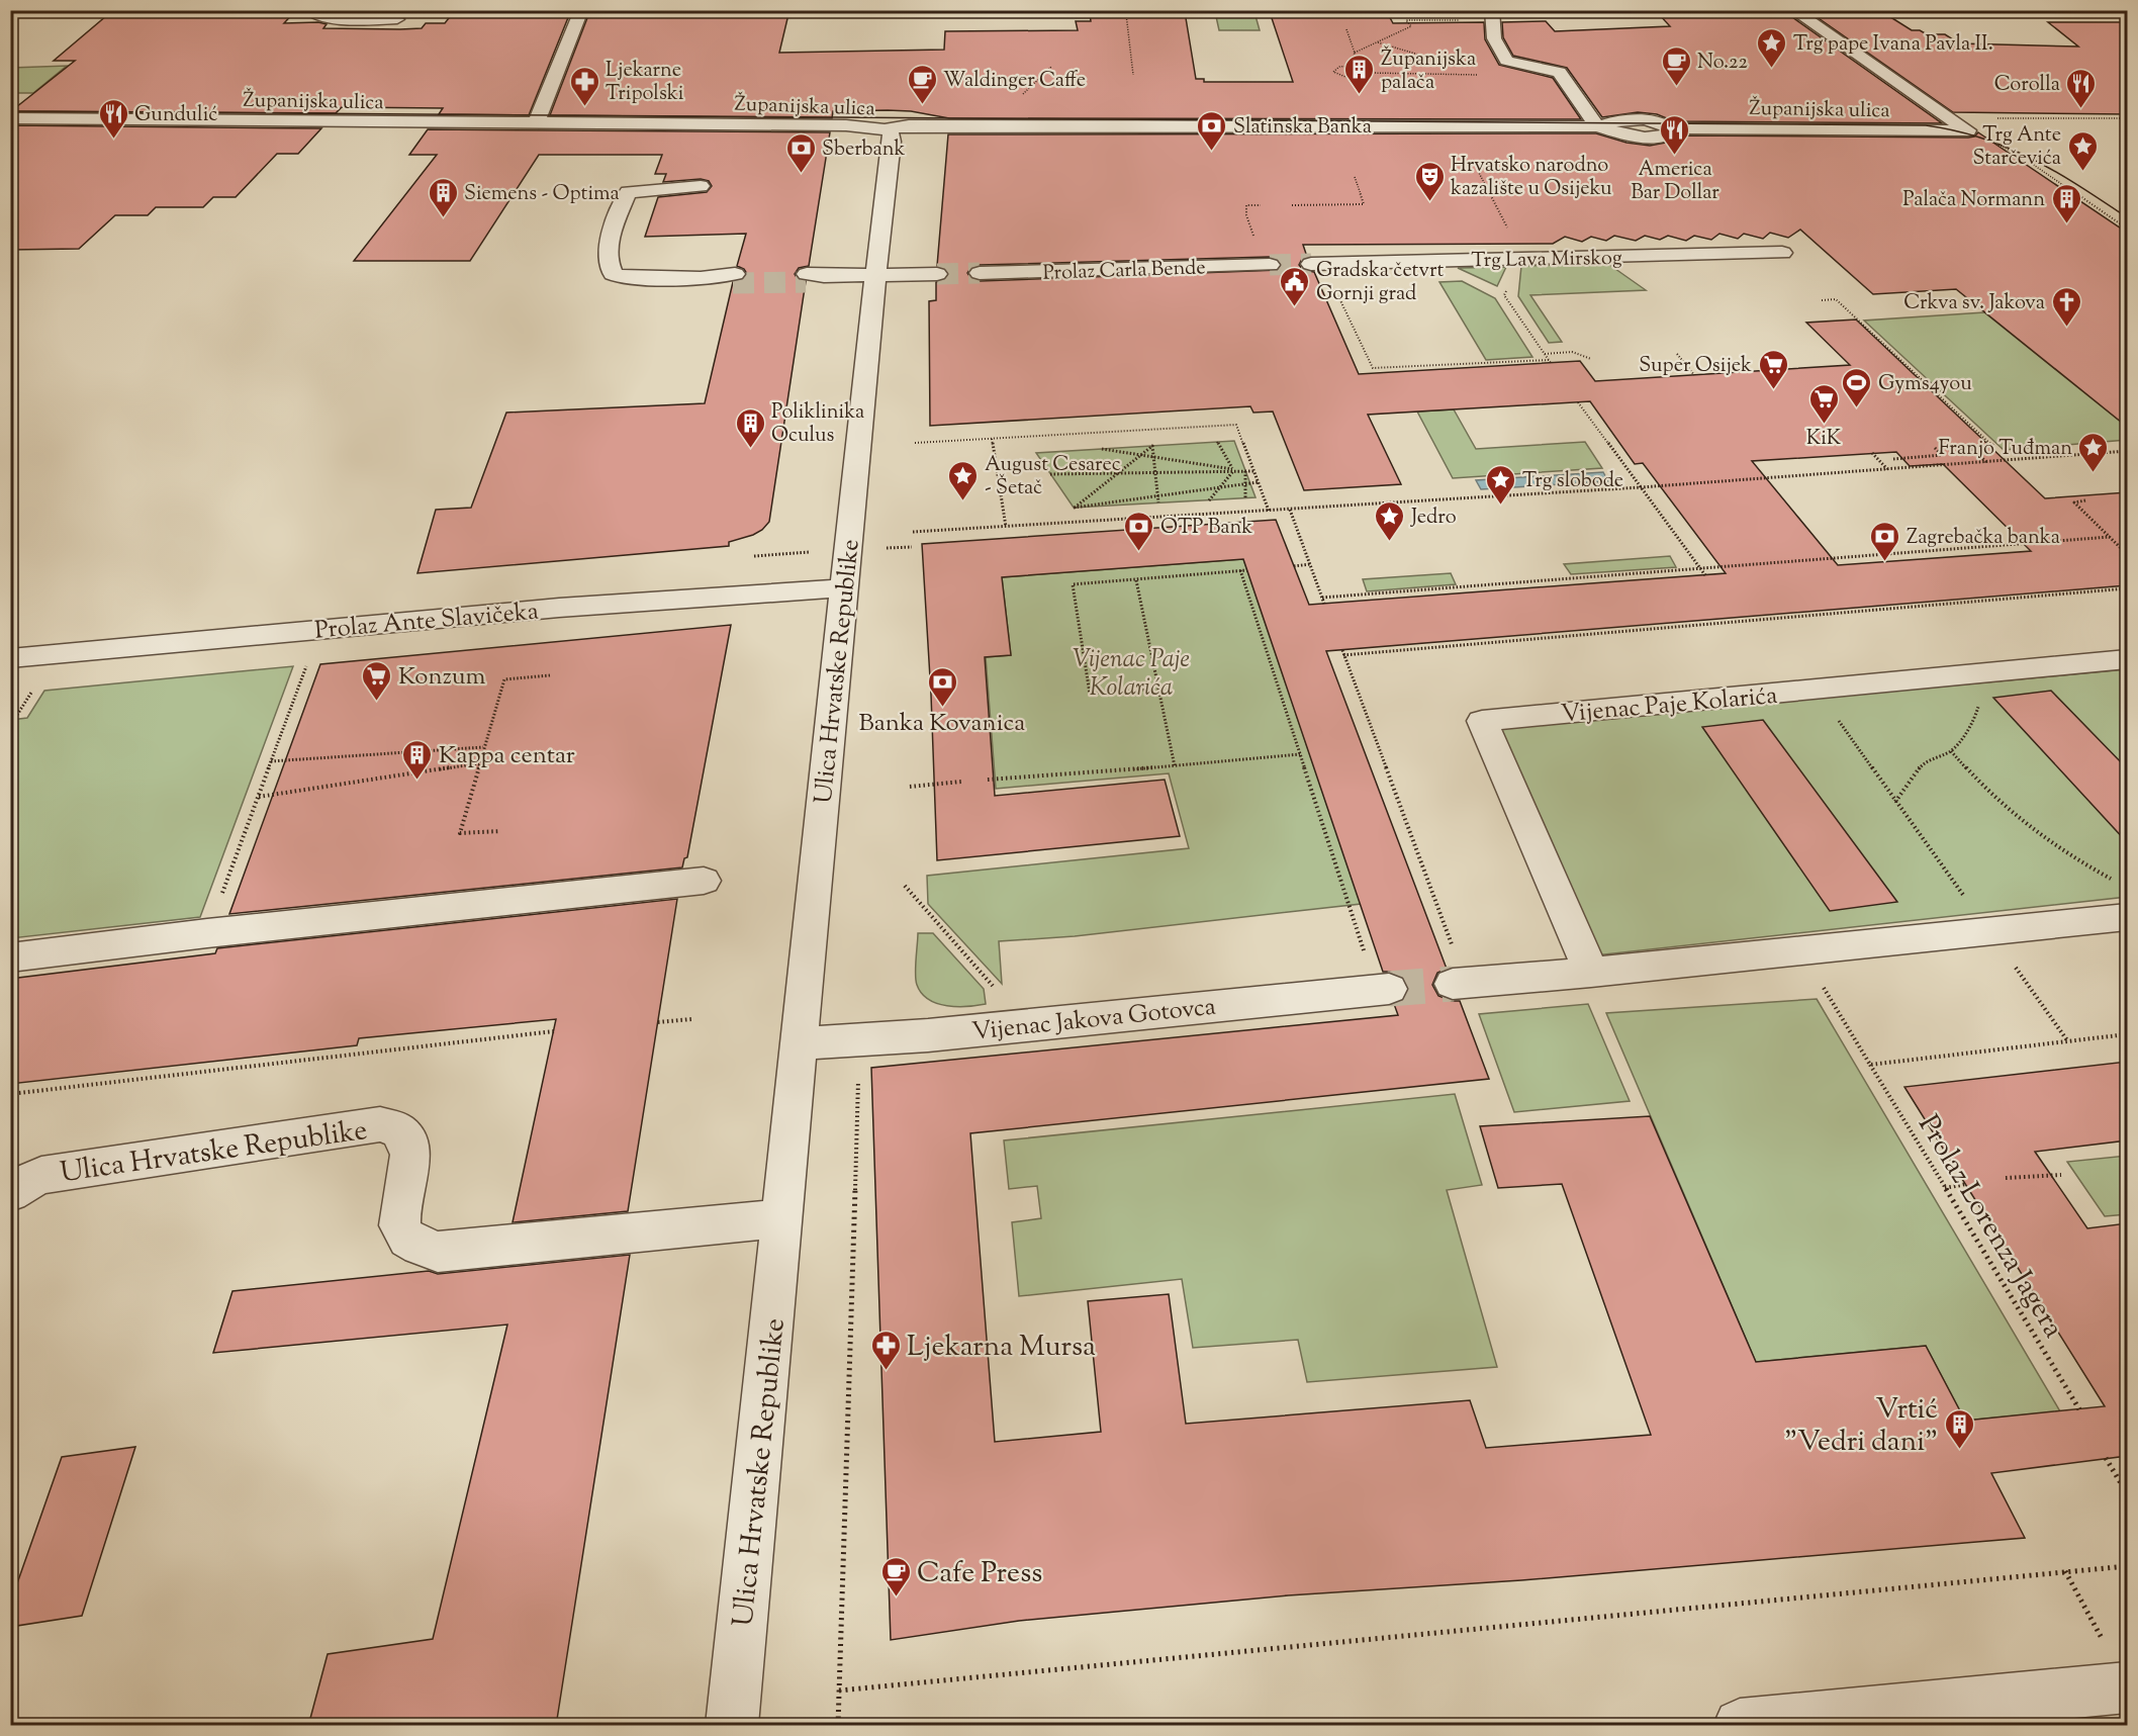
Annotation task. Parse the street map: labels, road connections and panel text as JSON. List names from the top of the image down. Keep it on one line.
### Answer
{"streets":{"street":["Županijska ulica","Trg Lava Mirskog","Prolaz Carla Bende","Prolaz Ante Slavičeka","Ulica Hrvatske Republike","Vijenac Paje Kolarića","Vijenac Jakova Gotovca"],"path":["Prolaz Lorenza Jagera"]},"crossings":[["Županijska ulica","Ulica Hrvatske Republike"],["Prolaz Ante Slavičeka","Ulica Hrvatske Republike"],["Ulica Hrvatske Republike","Vijenac Jakova Gotovca"]],"parks":["Vijenac Paje Kolarića"],"places":{"place":["Trg pape Ivana Pavla II.","Trg Ante Starčevića","Franjo Tuđman","August Cesarec - Šetač","Trg slobode","Jedro"],"cafe":["No.22","Waldinger Caffe","Cafe Press"],"building":["Županijska palača","Siemens - Optima","Palača Normann","Poliklinika Oculus","Kappa centar","Vrtić \"Vedri dani\""],"pharmacy":["Ljekarne Tripolski","Ljekarna Mursa"],"restaurant":["Corolla","Gundulić","America Bar Dollar"],"bank":["Slatinska Banka","Sberbank","OTP Bank","Zagrebačka banka","Banka Kovanica"],"theatre":["Hrvatsko narodno kazalište u Osijeku"],"public building":["Gradska četvrt Gornji grad"],"church":["Crkva sv. Jakova"],"supermarket":["Super Osijek","KiK","Konzum"],"sports":["Gyms4you"]}}
